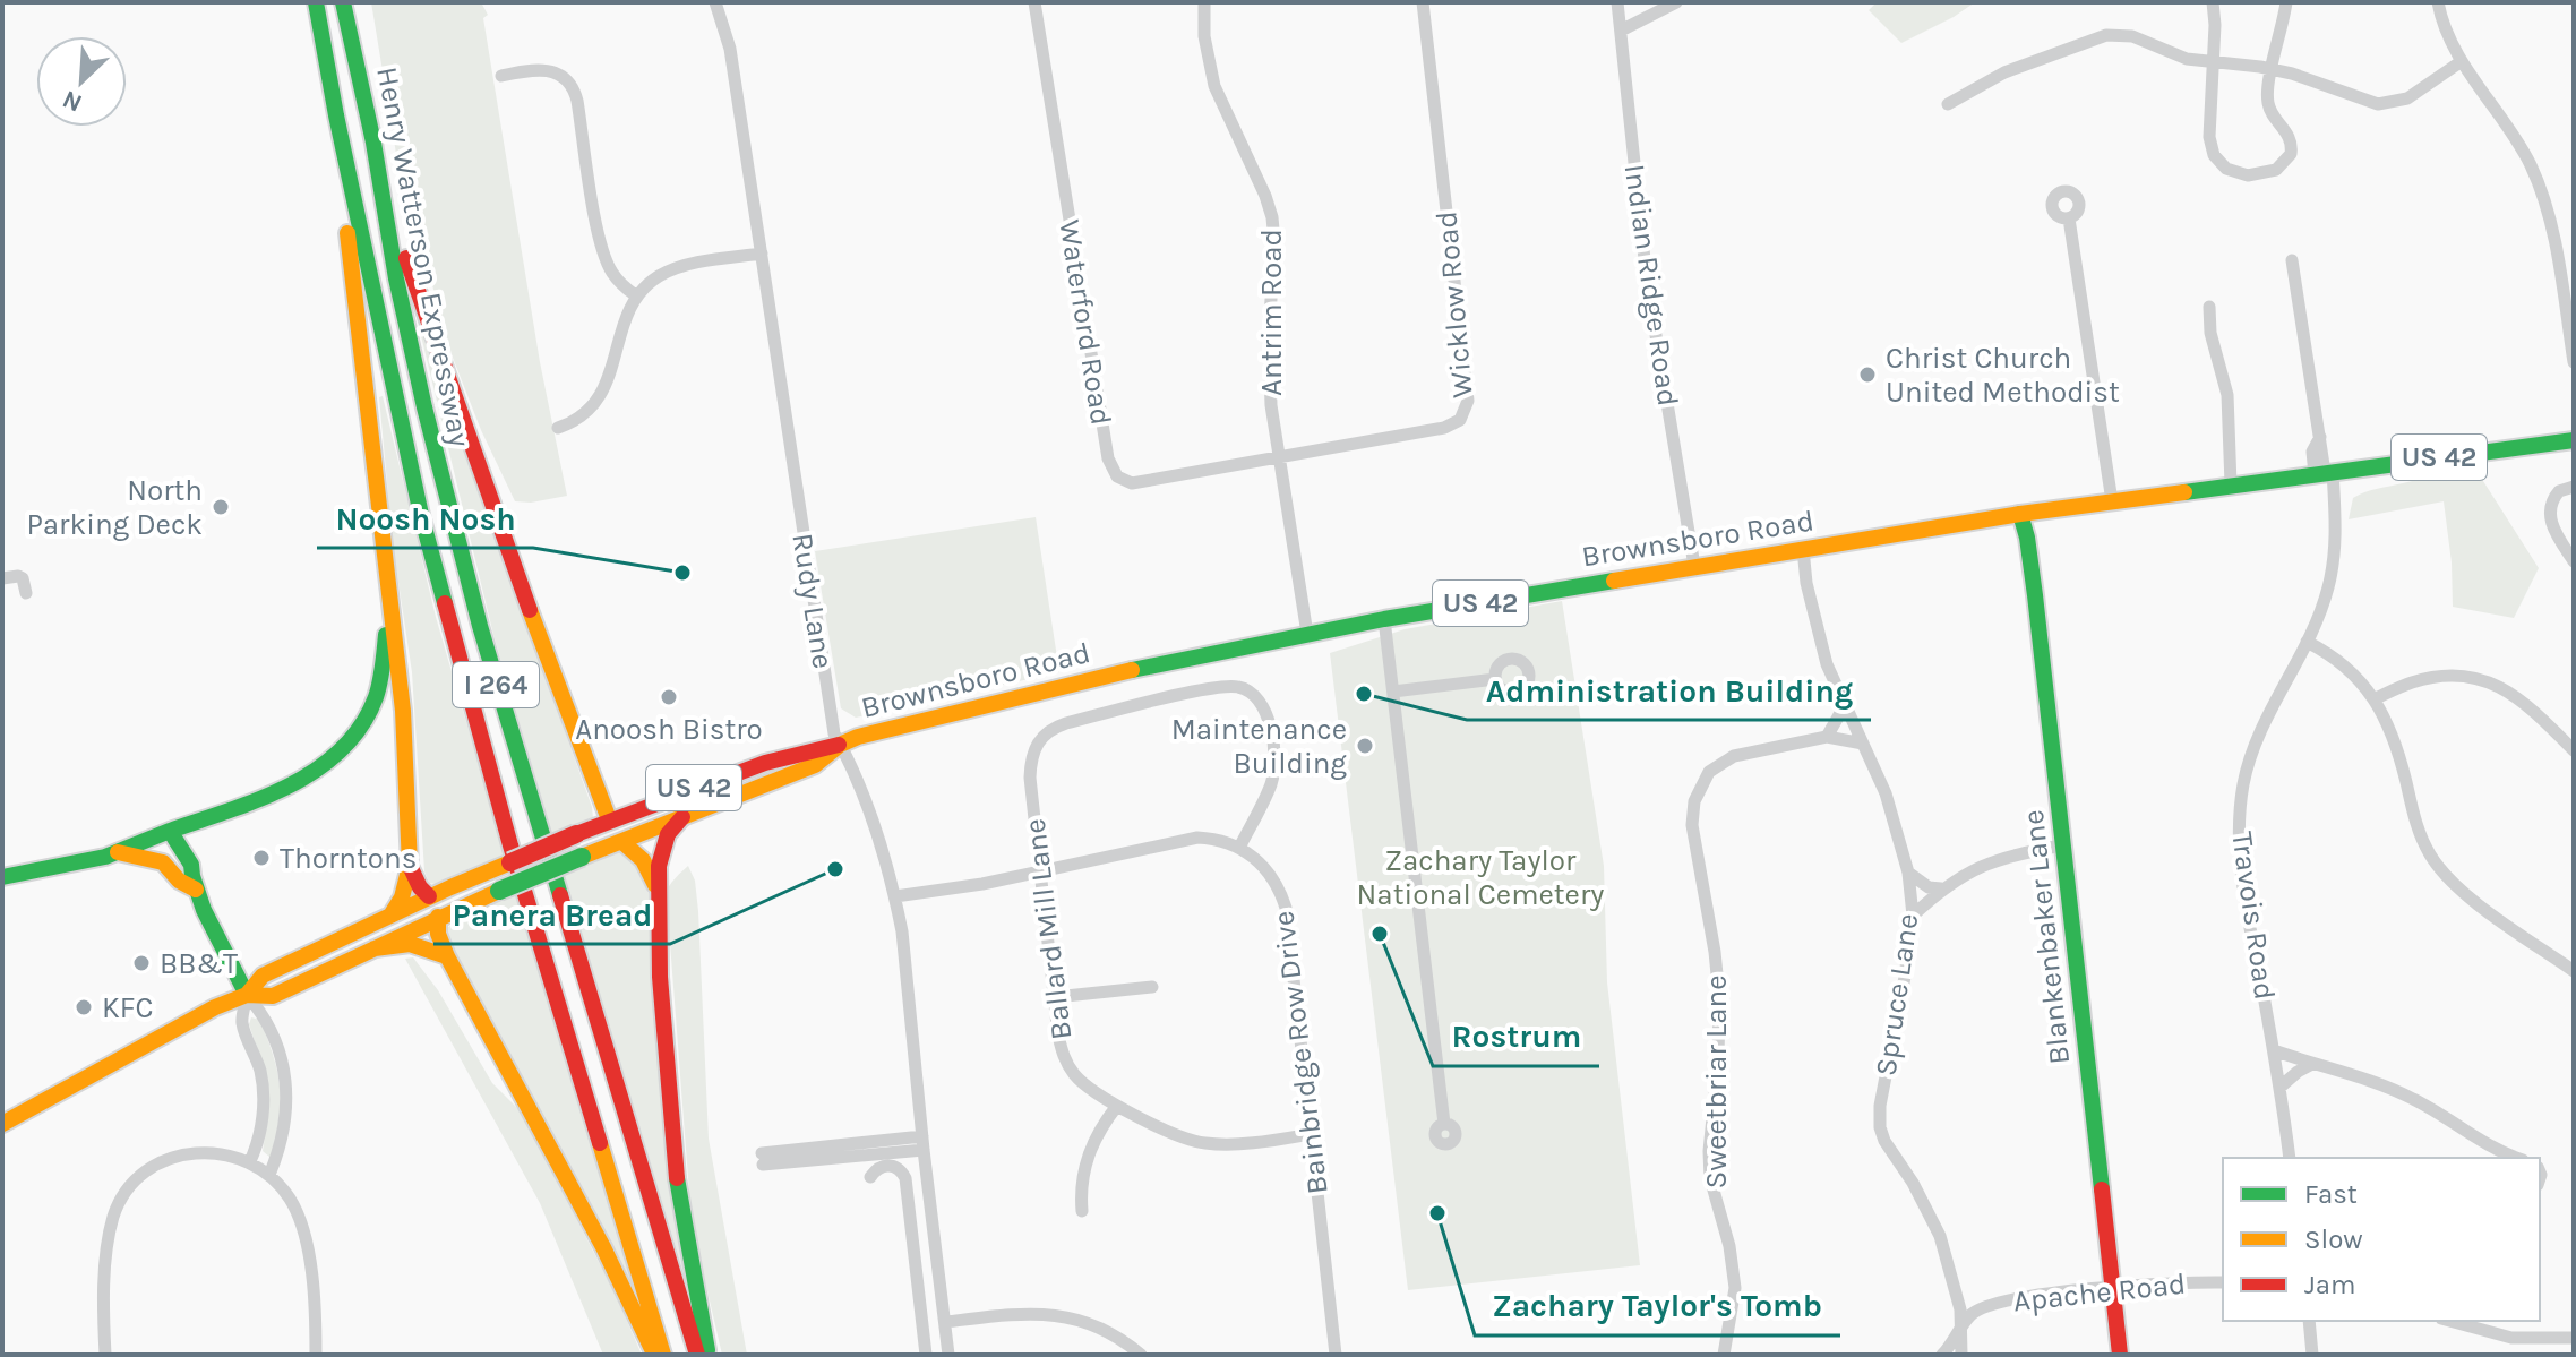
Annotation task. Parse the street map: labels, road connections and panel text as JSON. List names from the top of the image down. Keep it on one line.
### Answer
{"streets":{"main road":["Henry Watterson Expressway","US 42","Brownsboro Road","I 264","Blankenbaker Lane"],"street":["Indian Ridge Road","Wicklow Road","Antrim Road","Waterford Road","Rudy Lane","Travois Road","Ballard Mill Lane","Spruce Lane","Bainbridge Row Drive","Sweetbriar Lane","Apache Road"]},"crossings":[["Indian Ridge Road","Brownsboro Road"],["Wicklow Road","Antrim Road"],["Wicklow Road","Waterford Road"],["Antrim Road","Waterford Road"],["Antrim Road","Brownsboro Road"],["US 42","Brownsboro Road"],["Brownsboro Road","Rudy Lane"],["Brownsboro Road","Travois Road"],["Brownsboro Road","Blankenbaker Lane"],["Brownsboro Road","Spruce Lane"],["Ballard Mill Lane","Bainbridge Row Drive"],["Blankenbaker Lane","Apache Road"],["Spruce Lane","Sweetbriar Lane"],["Spruce Lane","Apache Road"]],"parks":["Zachary Taylor National Cemetery"],"places":["Christ Church United Methodist","North Parking Deck","Noosh Nosh","Administration Building","Anoosh Bistro","Maintenance Building","Thorntons","Panera Bread","Rostrum","BB&T","KFC","Zachary Taylor's Tomb"],"legend":["Fast","Slow","Jam"],"north":"bottom left"}
